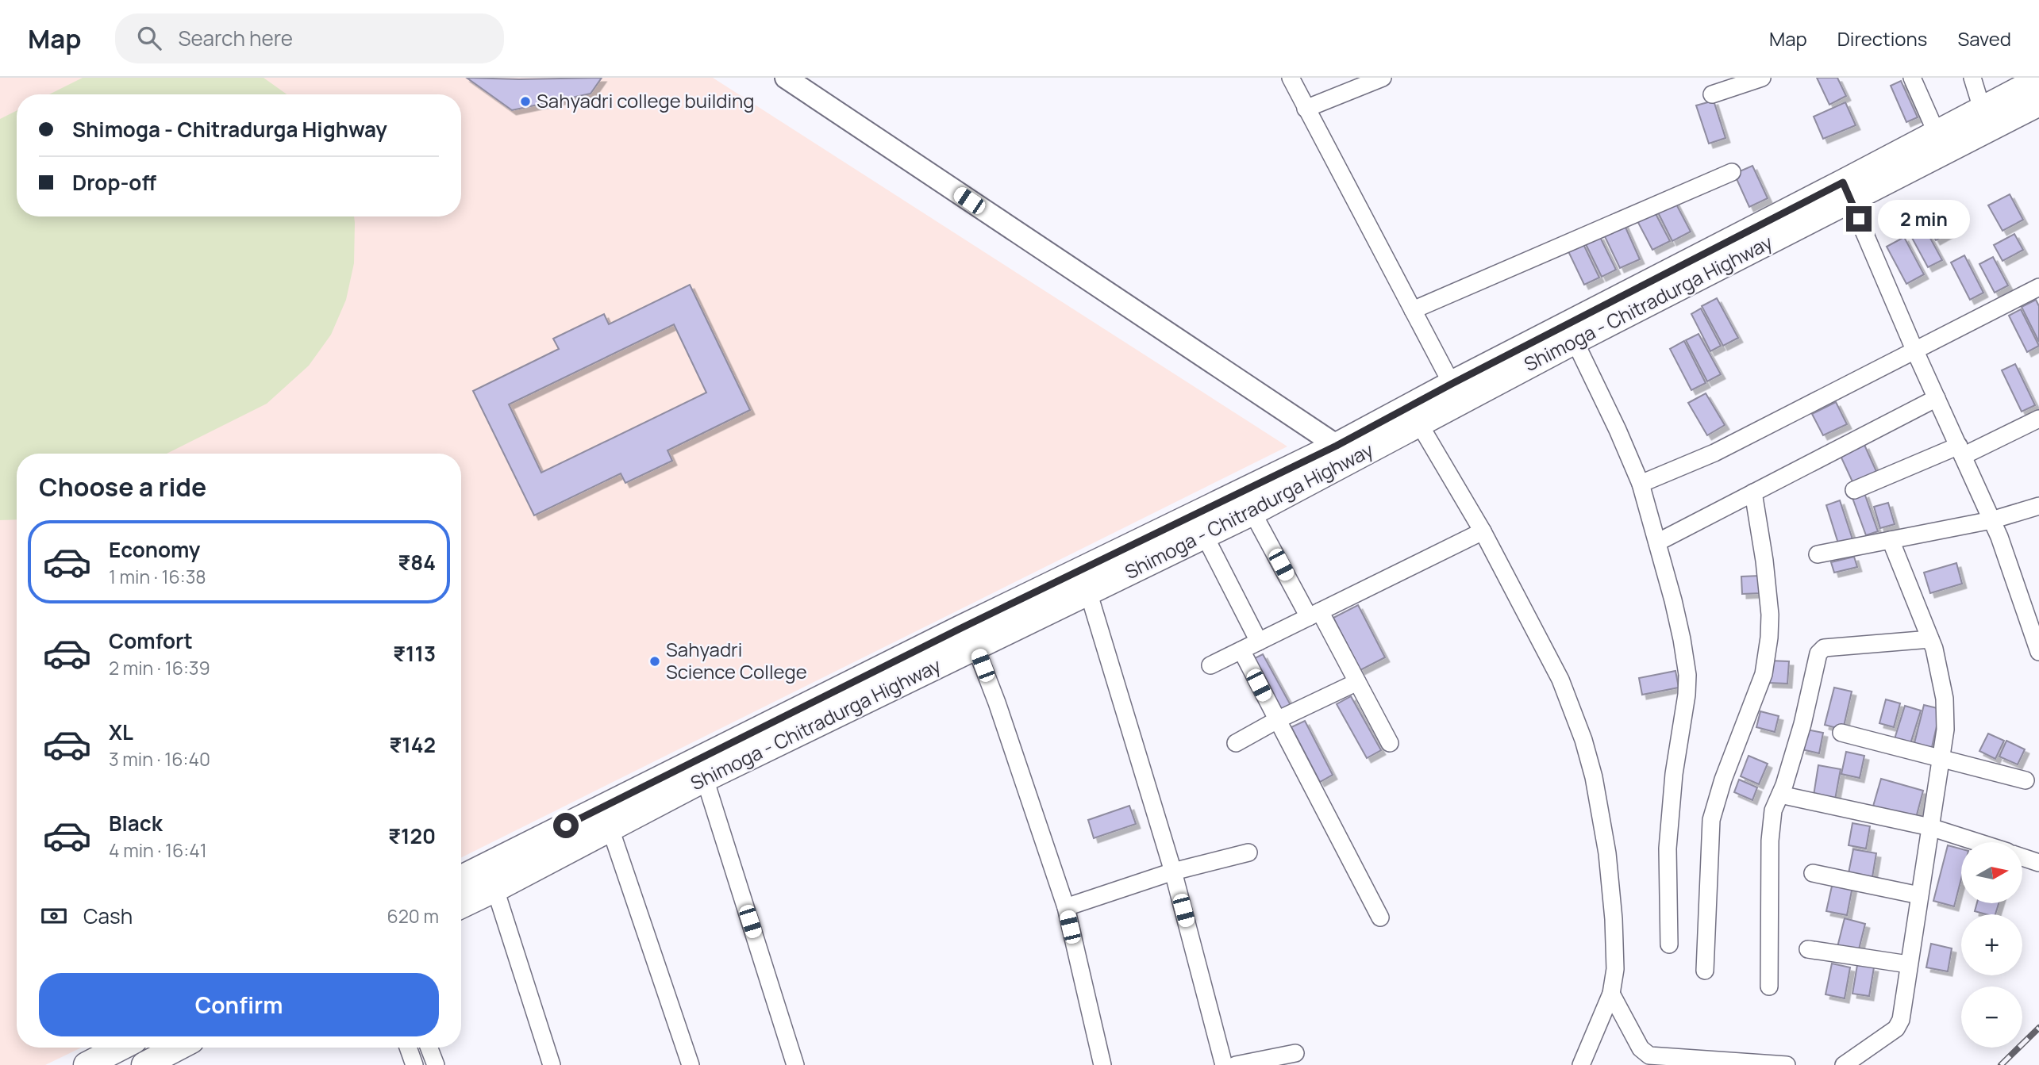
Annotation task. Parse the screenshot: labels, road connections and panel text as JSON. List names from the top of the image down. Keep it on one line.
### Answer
{"streets":{"main road":["Shimoga - Chitradurga Highway"]},"places":["Sahyadri college building","Sahyadri Science College"],"north":"right","page":{"header":"Map","search":"Search here","nav":["Map","Directions","Saved"],"banner":["Shimoga - Chitradurga Highway","Drop-off"],"bubble":"2 min","heading":"Choose a ride","list":[{"name":"Economy","note":"1 min · 16:38","value":"₹84"},{"name":"Comfort","note":"2 min · 16:39","value":"₹113"},{"name":"XL","note":"3 min · 16:40","value":"₹142"},{"name":"Black","note":"4 min · 16:41","value":"₹120"}],"map_buttons":["+","−"],"pay":["Cash","620 m"],"buttons":"Confirm"}}
